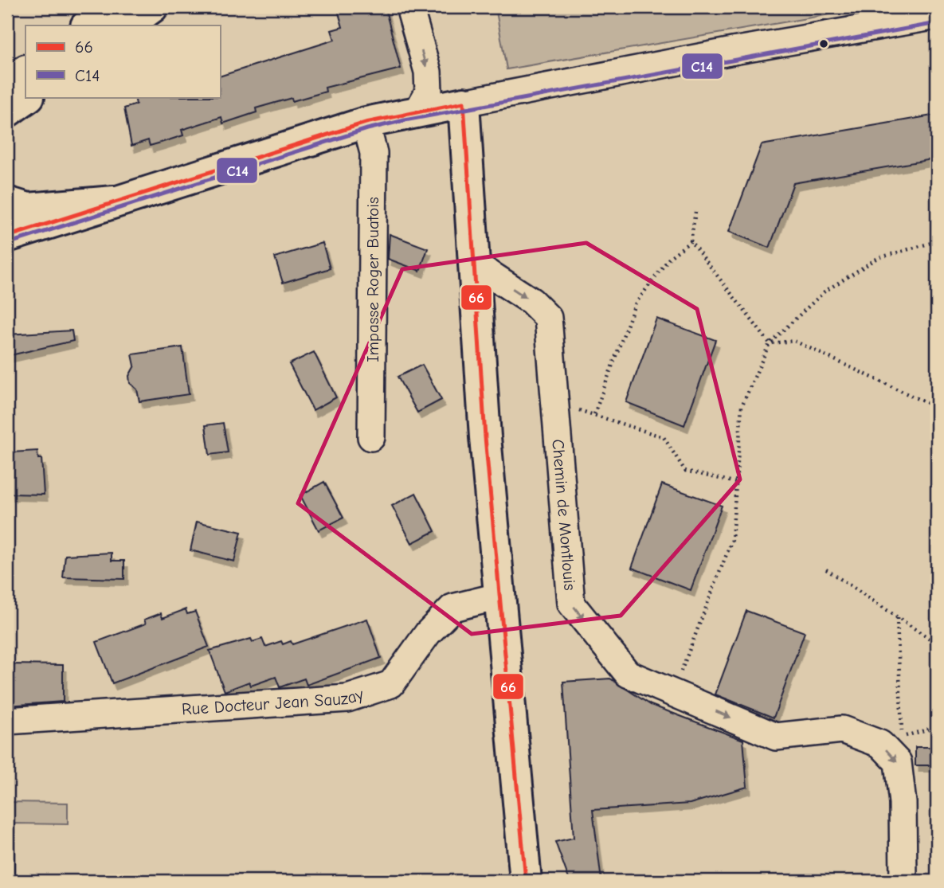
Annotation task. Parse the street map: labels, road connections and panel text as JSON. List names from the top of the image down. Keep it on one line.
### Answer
{"streets":{"street":["Impasse Roger Buatois","Chemin de Montlouis","Rue Docteur Jean Sauzay"]},"one_way":["Chemin de Montlouis"],"lines":["transit line C14","transit line 66"],"legend":["66","C14"]}
